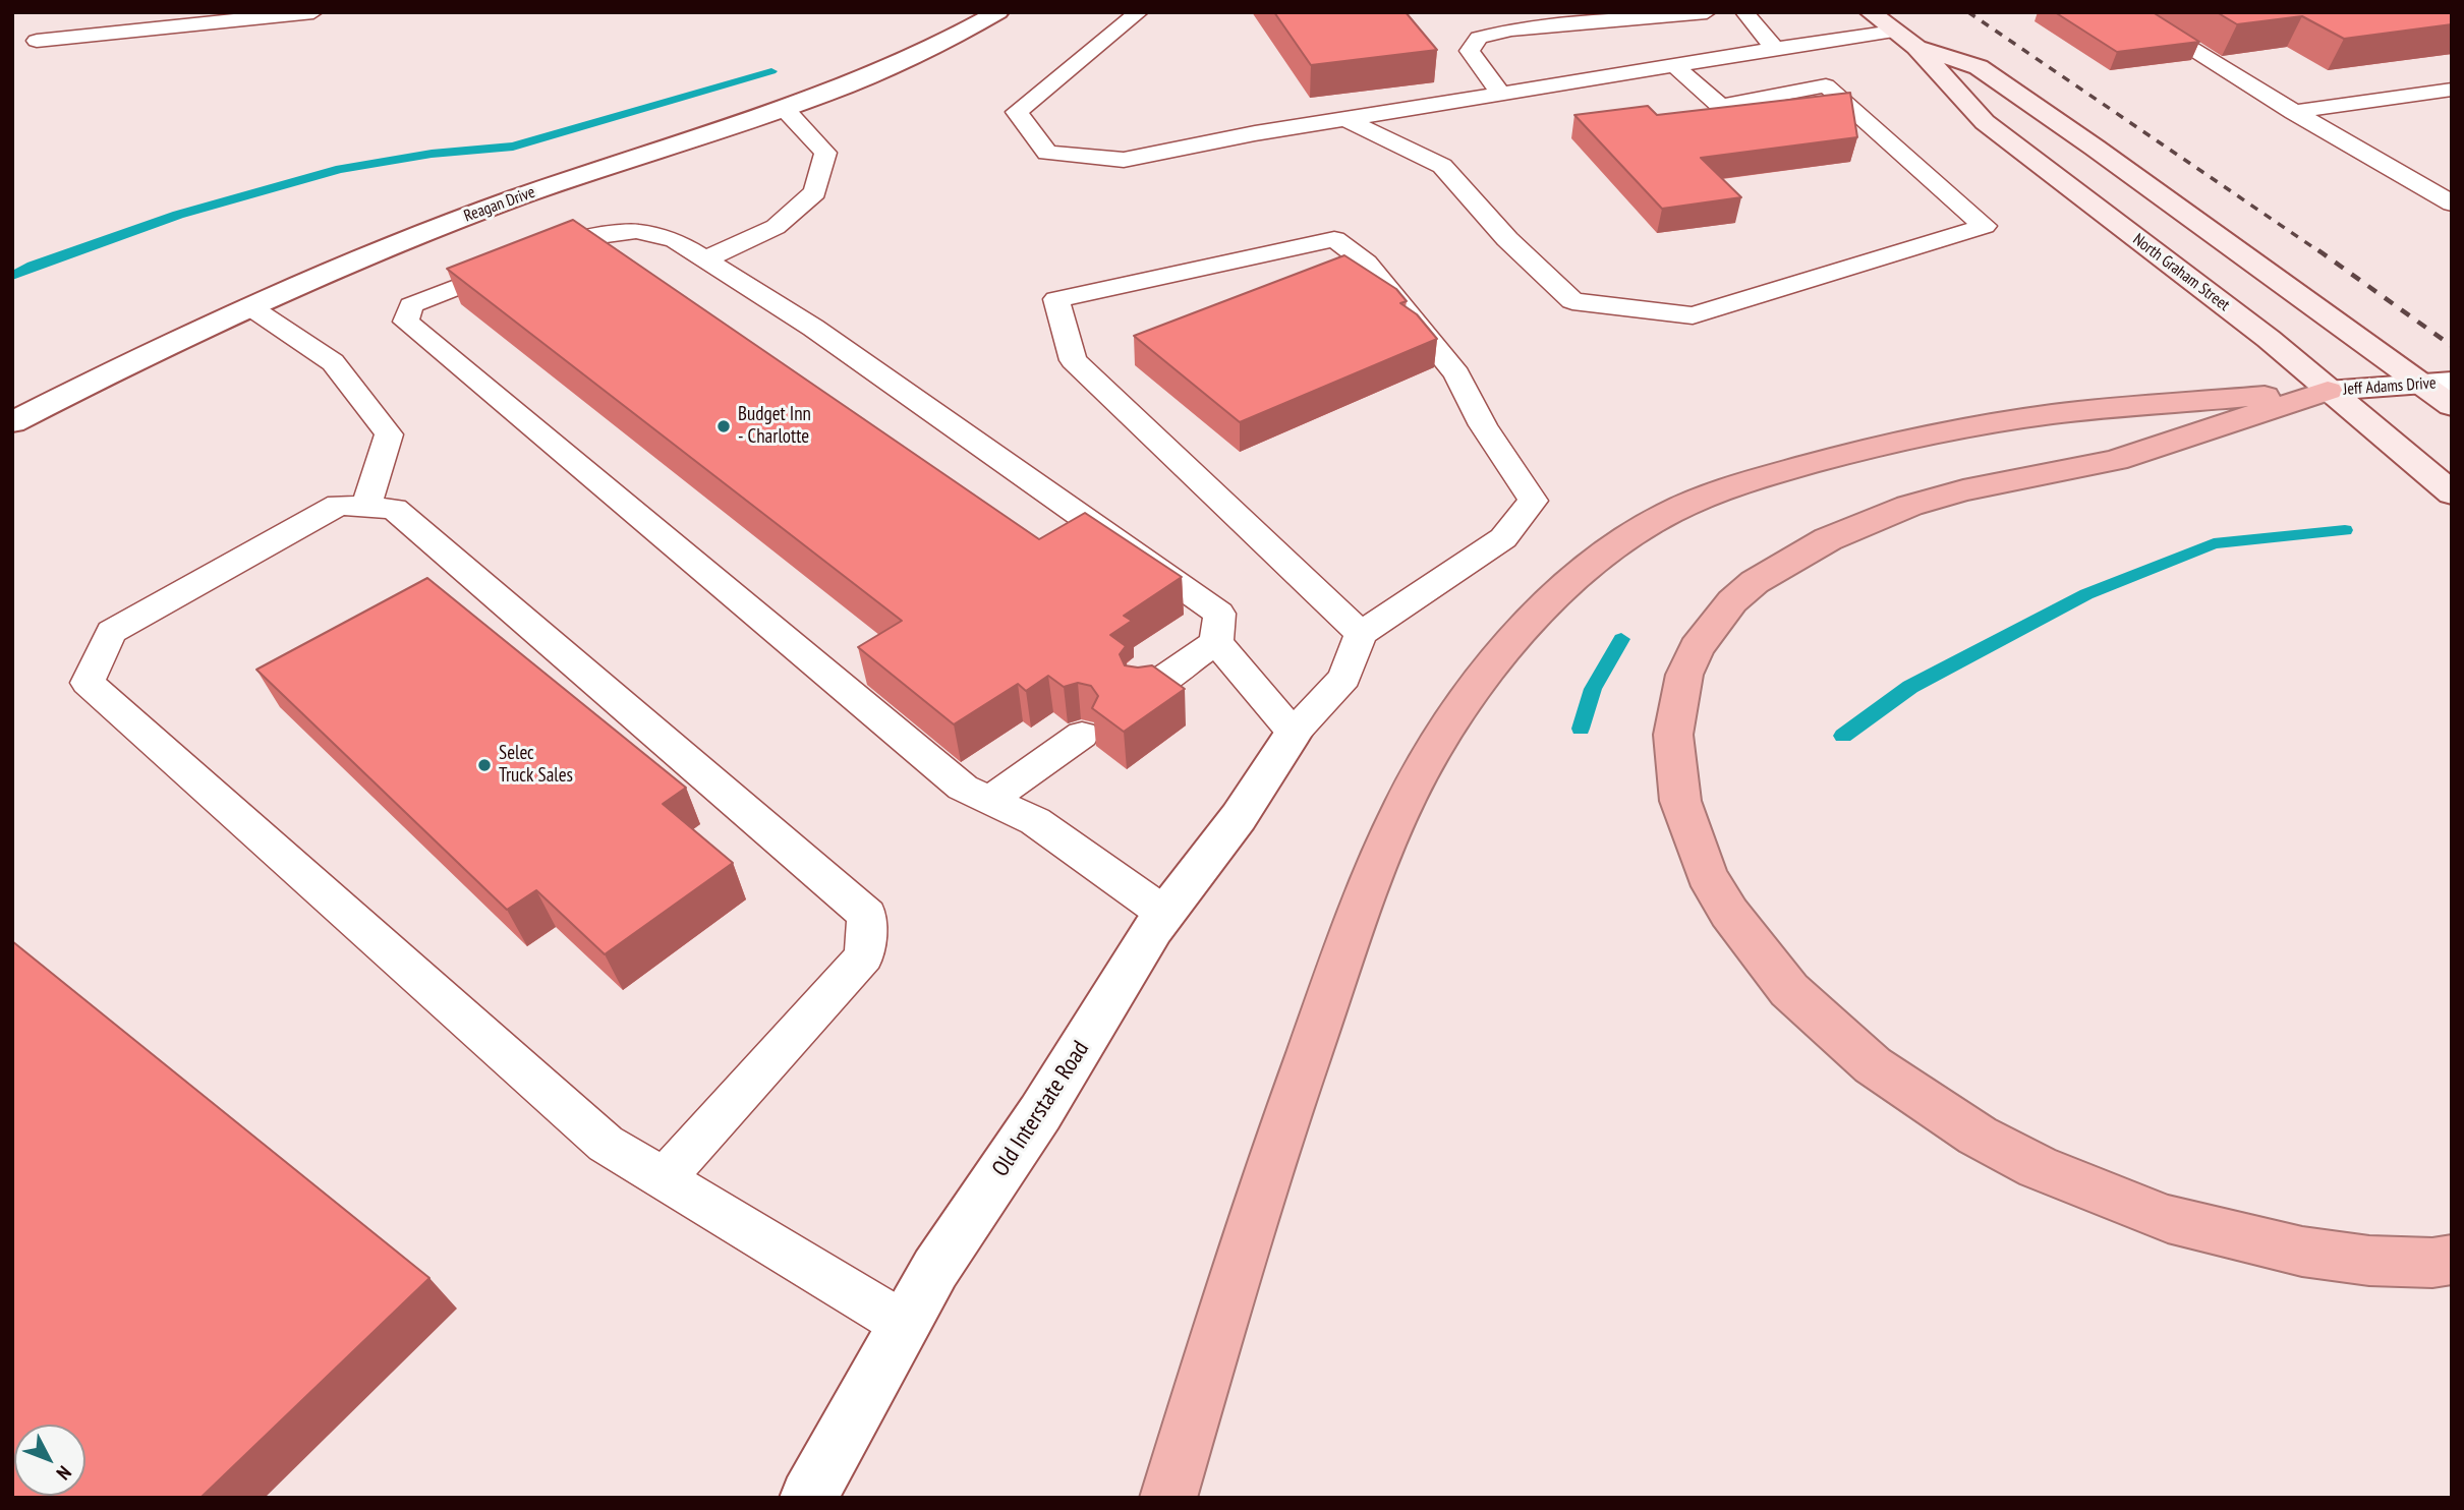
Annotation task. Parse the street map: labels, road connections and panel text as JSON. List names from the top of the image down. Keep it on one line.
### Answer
{"streets":{"main road":["North Graham Street"],"street":["Reagan Drive","Jeff Adams Drive","Old Interstate Road"]},"crossings":[["North Graham Street","Jeff Adams Drive"]],"places":["Budget Inn - Charlotte","Selec Truck Sales"],"north":"bottom right"}
